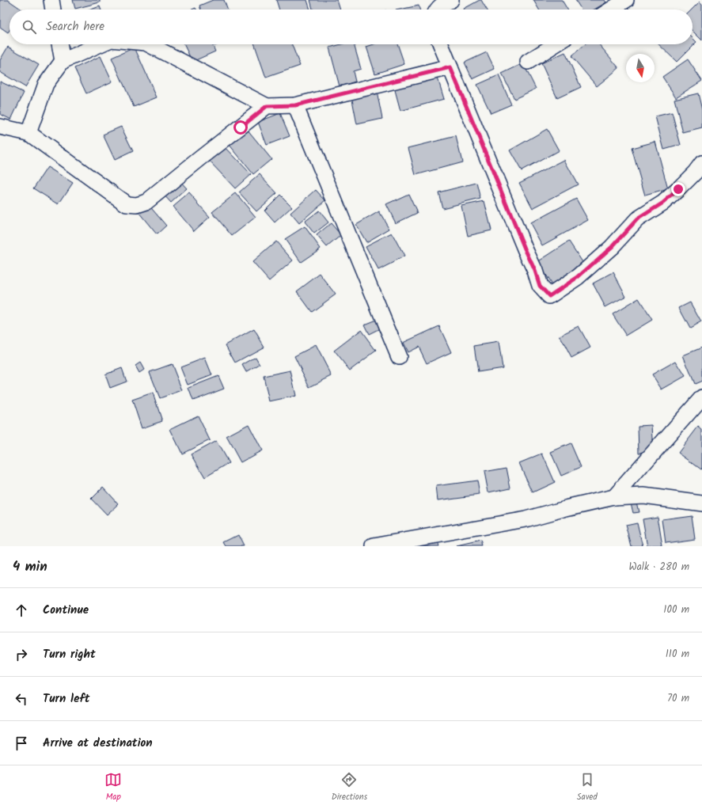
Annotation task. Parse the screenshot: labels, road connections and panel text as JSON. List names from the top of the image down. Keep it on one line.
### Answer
{"north":"bottom","page":{"search":"Search here","heading":["4 min","Walk · 280 m"],"list":[["Continue","100 m"],["Turn right","110 m"],["Turn left","70 m"],"Arrive at destination"],"nav":["Map","Directions","Saved"]}}
